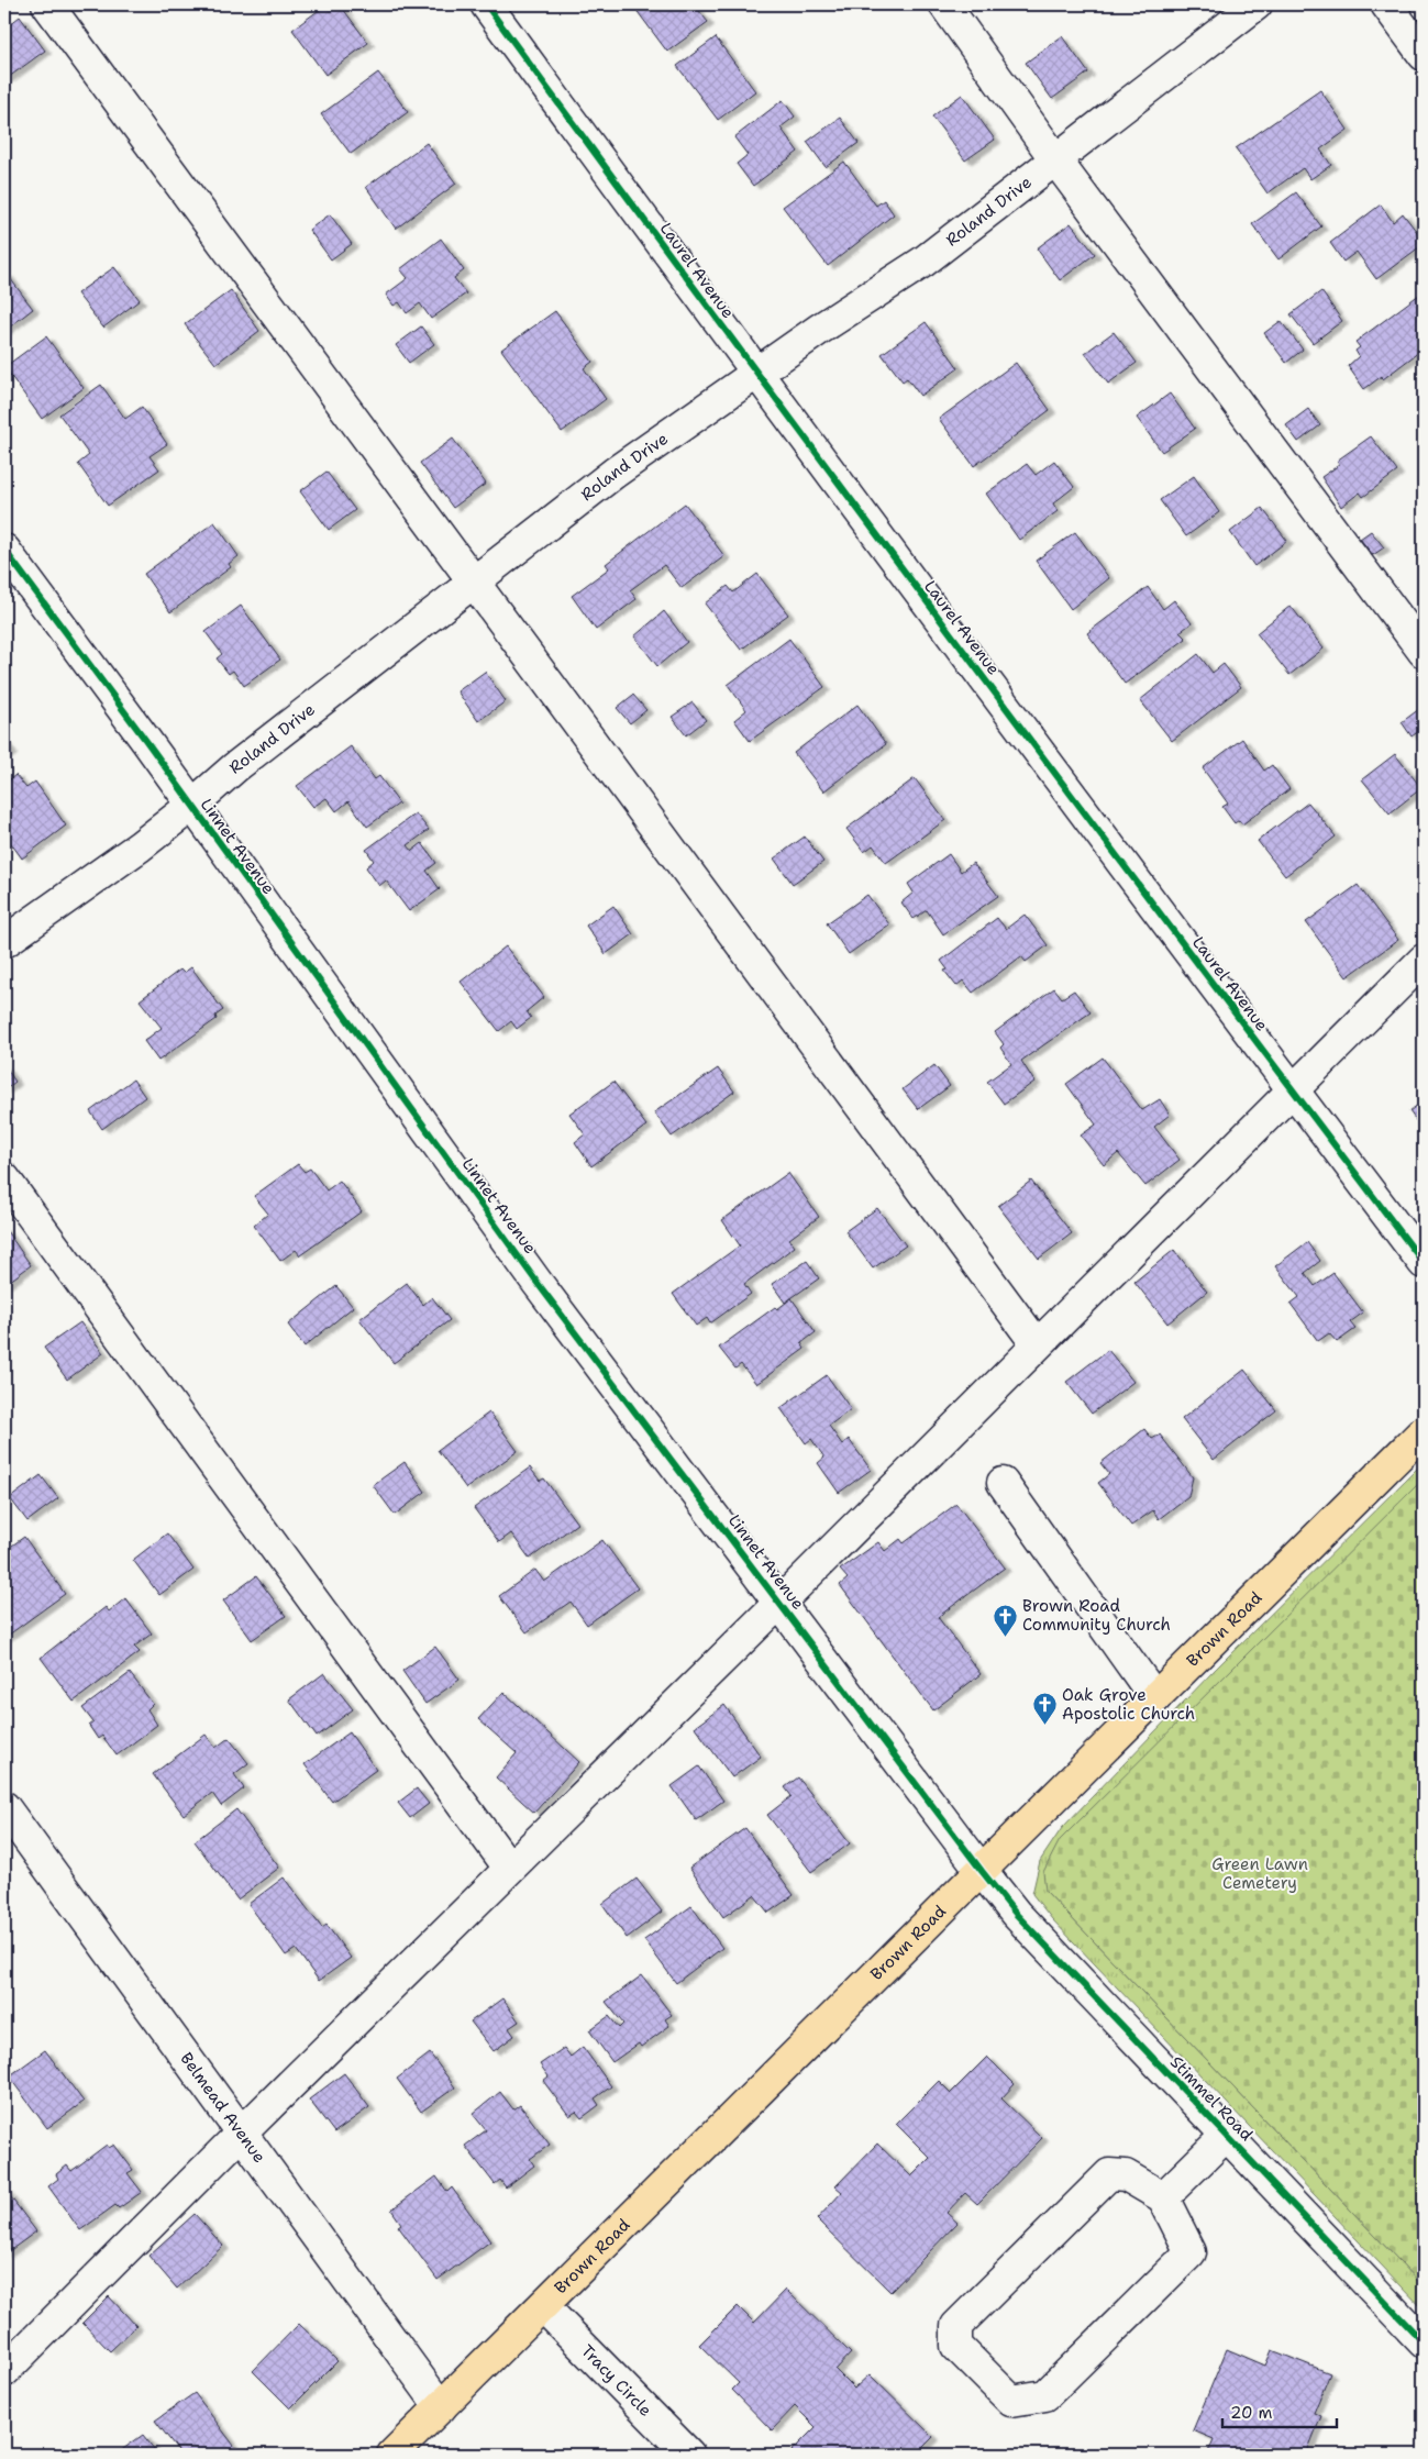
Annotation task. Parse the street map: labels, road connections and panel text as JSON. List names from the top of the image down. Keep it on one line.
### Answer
{"streets":{"main road":["Brown Road"],"street":["Roland Drive","Laurel Avenue","Linnet Avenue","Stimmel Road","Belmead Avenue","Tracy Circle"]},"crossings":[["Roland Drive","Laurel Avenue"],["Roland Drive","Linnet Avenue"],["Linnet Avenue","Brown Road"],["Linnet Avenue","Stimmel Road"],["Brown Road","Stimmel Road"],["Brown Road","Belmead Avenue"],["Brown Road","Tracy Circle"]],"parks":["Green Lawn Cemetery"],"places":{"church":["Brown Road Community Church","Oak Grove Apostolic Church"]},"scale_bar":"20 m"}
